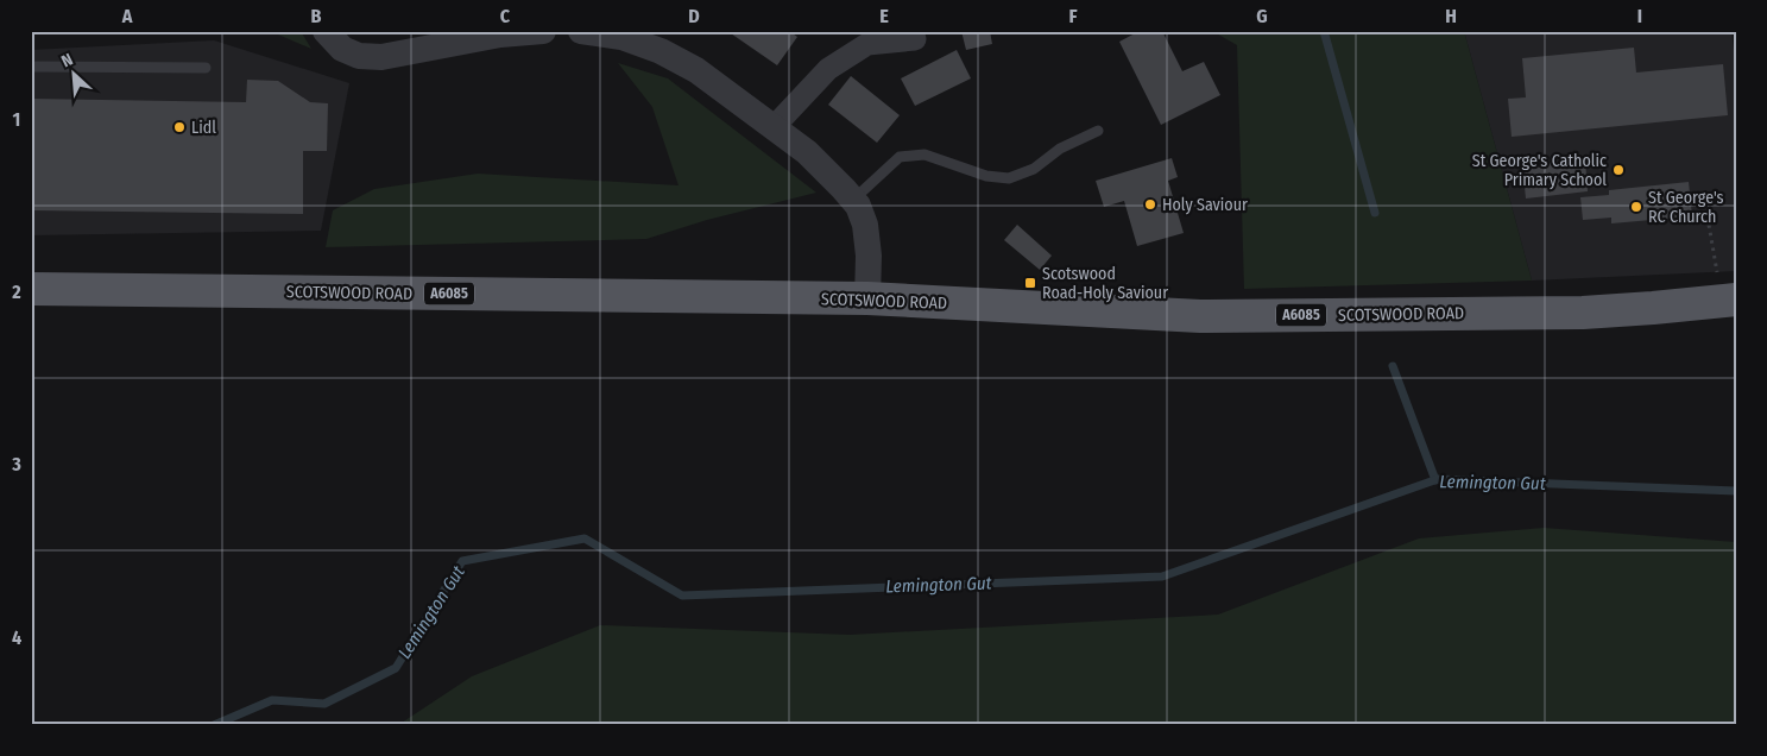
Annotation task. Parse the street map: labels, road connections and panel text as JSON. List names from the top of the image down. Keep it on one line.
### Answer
{"streets":{"main road":["SCOTSWOOD ROAD","A6085"]},"water":["Lemington Gut"],"places":{"other":["Lidl","St George's Catholic Primary School","Holy Saviour","St George's RC Church"],"transit":["Scotswood Road-Holy Saviour"]},"north":"top left","grid":{"columns":["A","B","C","D","E","F","G","H","I"],"rows":["1","2","3","4"]}}
